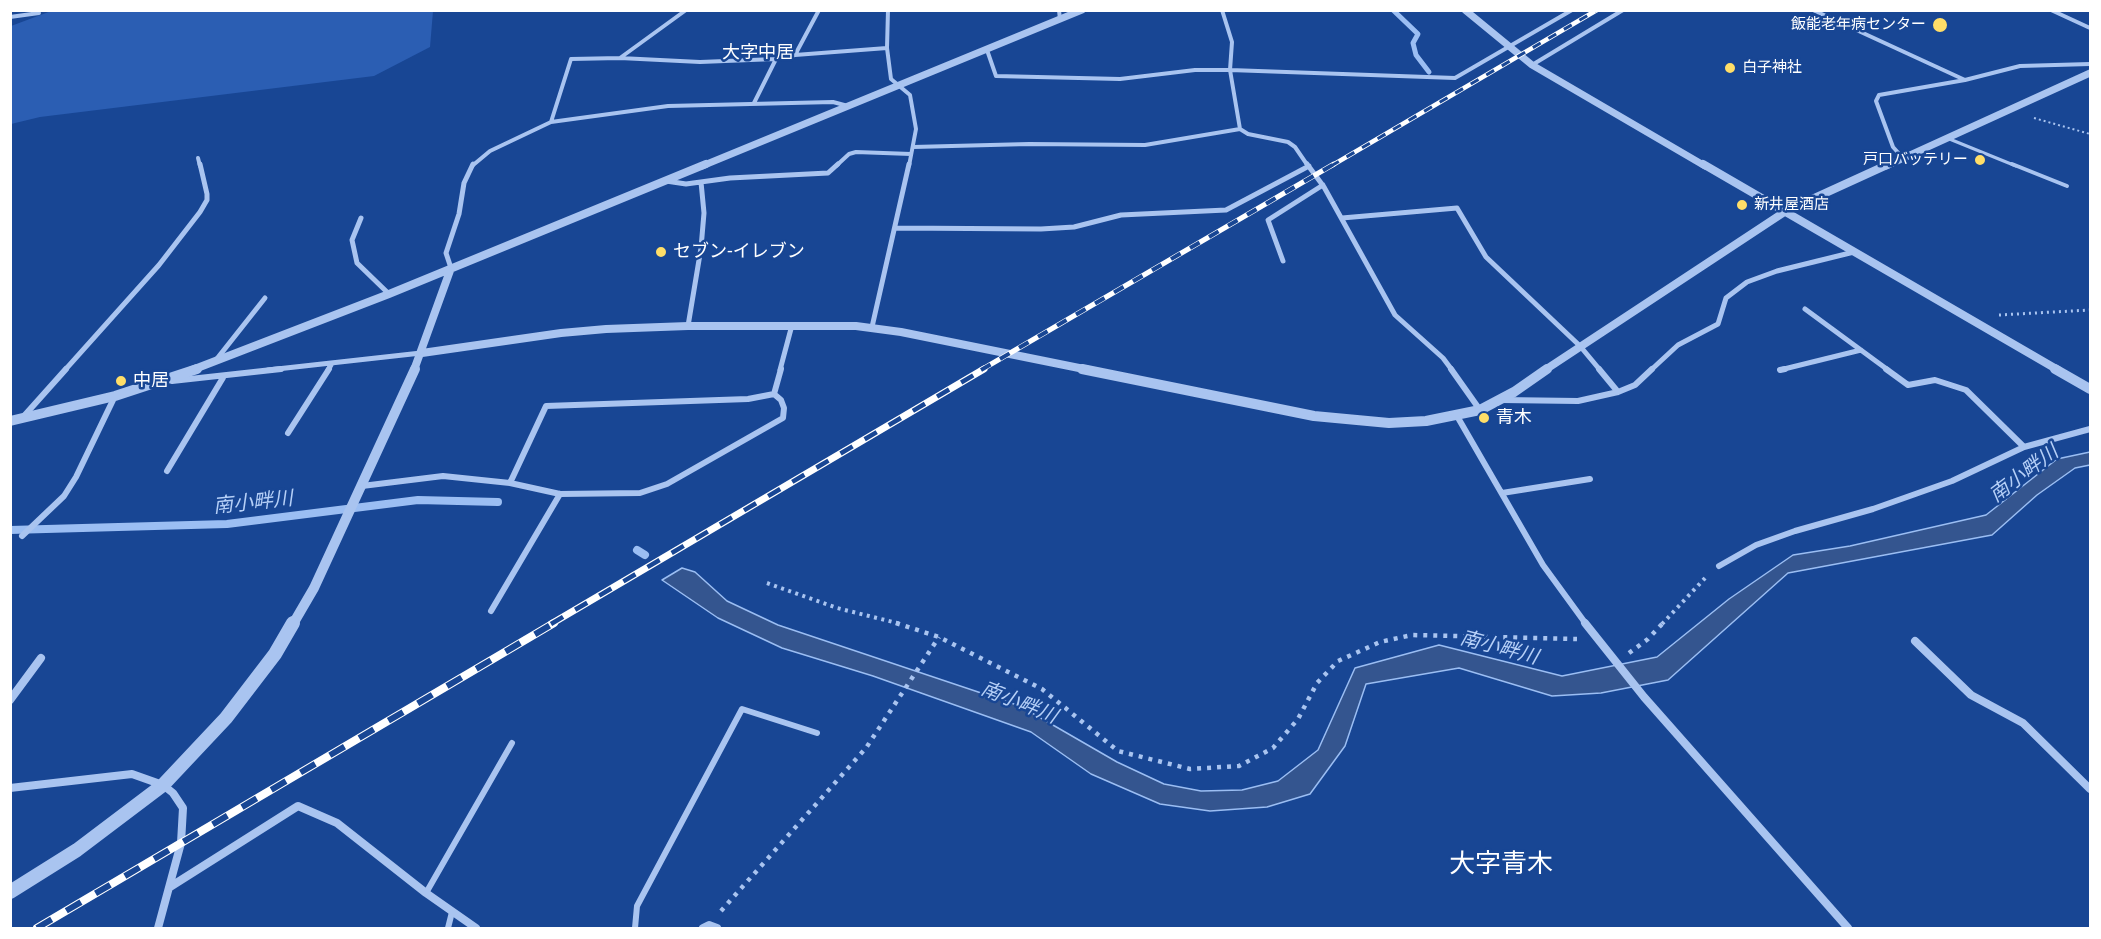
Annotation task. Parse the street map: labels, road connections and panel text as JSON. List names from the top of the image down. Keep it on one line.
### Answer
{"districts":["大字中居","大字青木"],"water":["南小畔川"],"places":["飯能老年病センター","白子神社","戸口バッテリー","新井屋酒店","セブン-イレブン","中居","青木"]}
